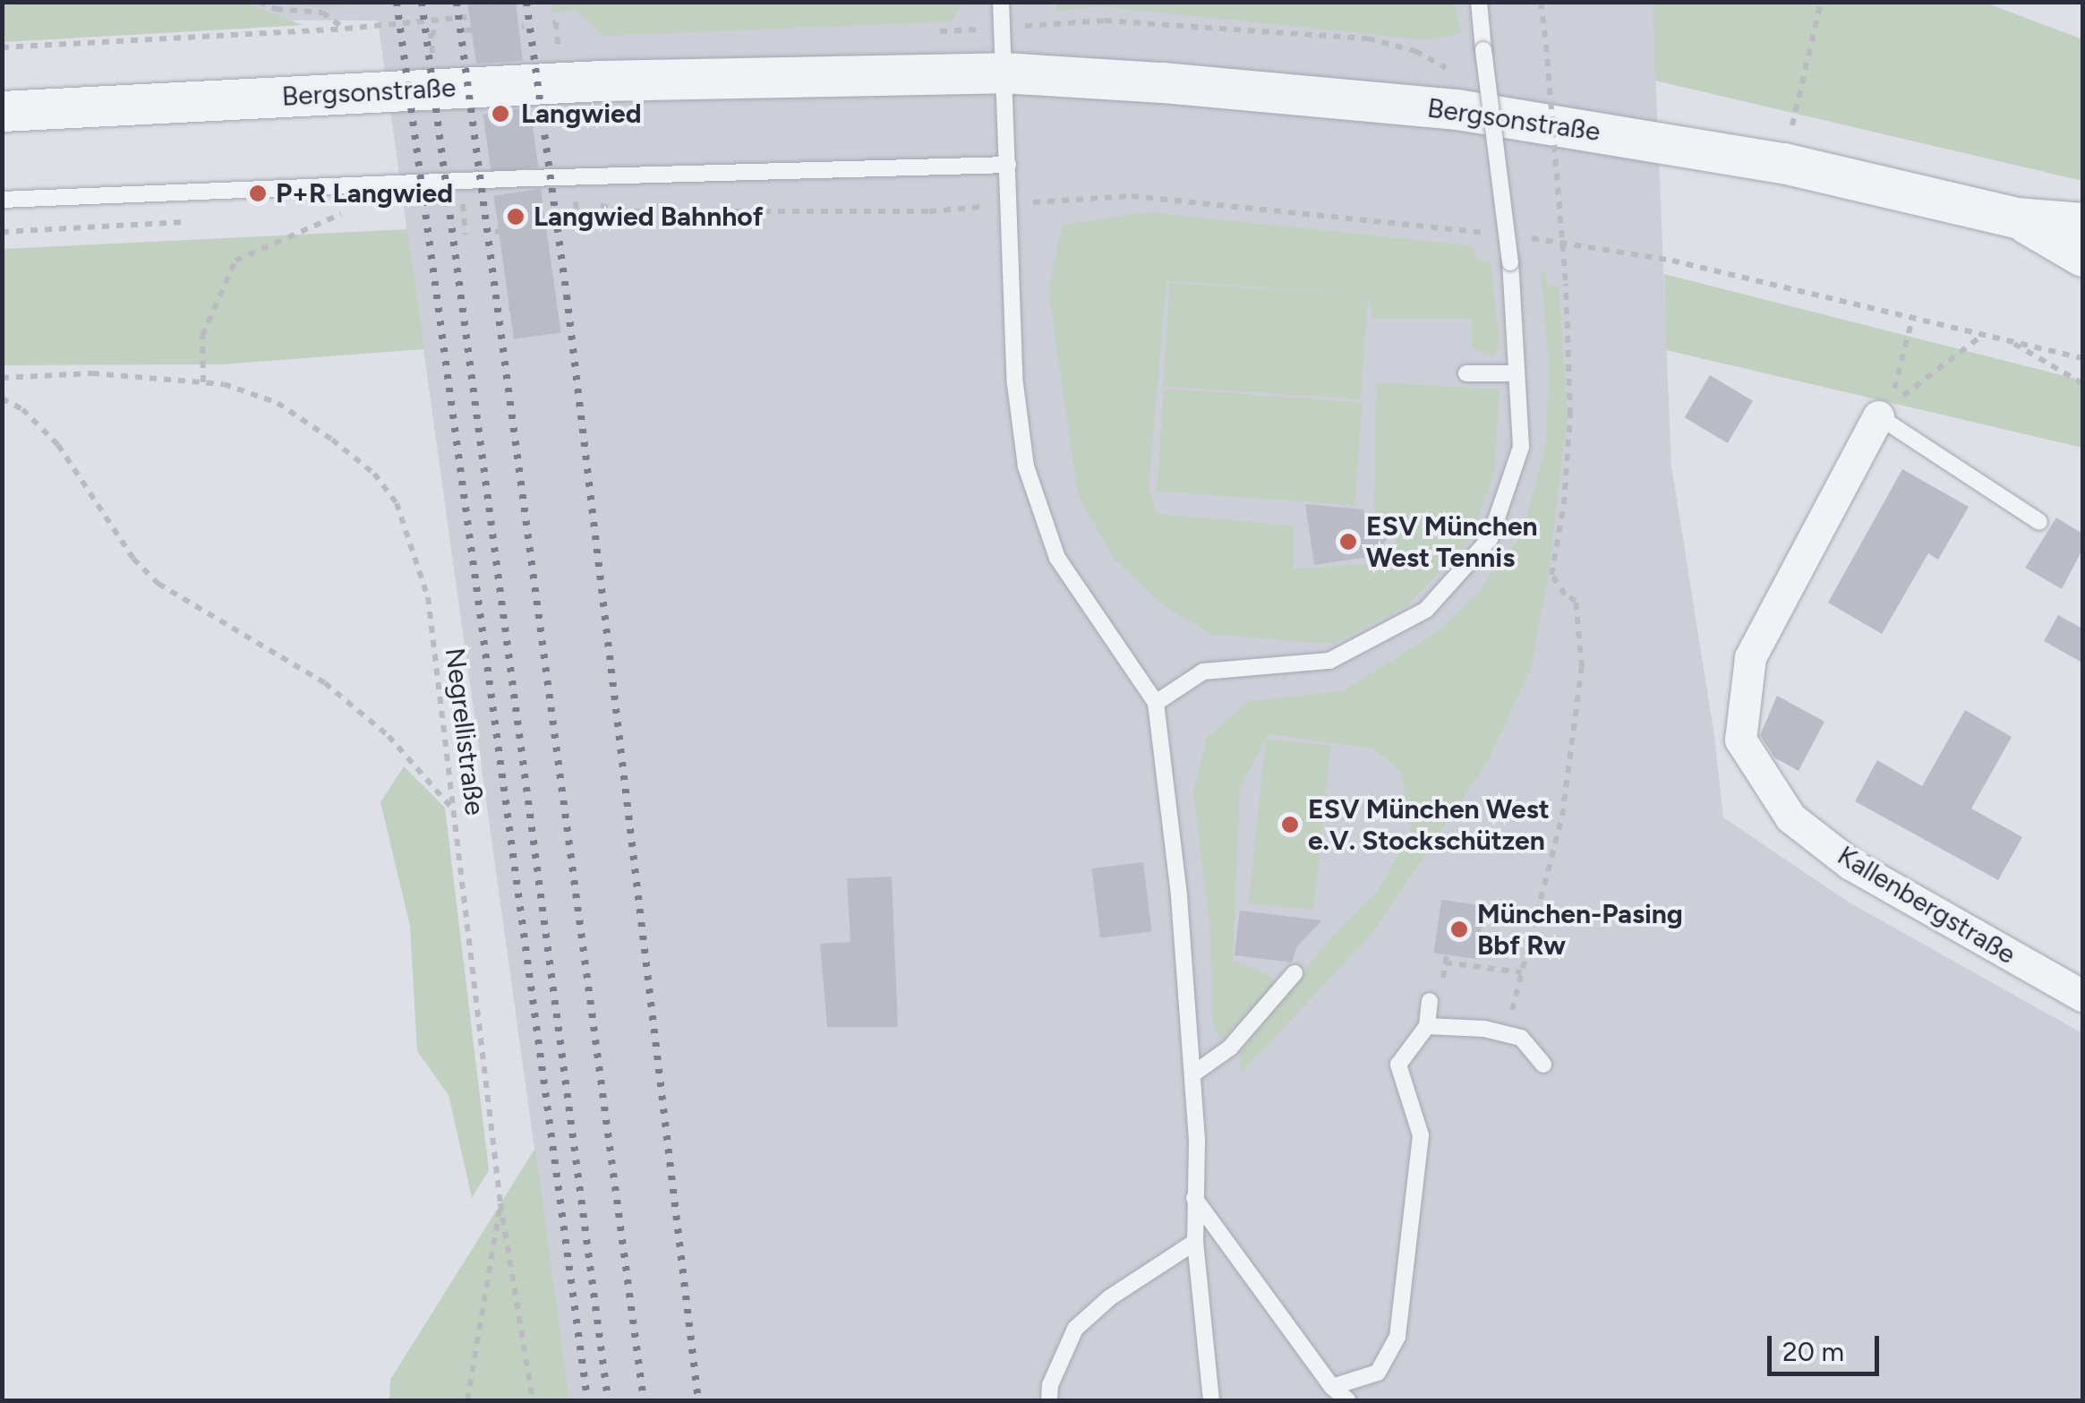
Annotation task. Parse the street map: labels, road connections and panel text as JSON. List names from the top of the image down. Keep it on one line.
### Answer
{"streets":{"street":["Bergsonstraße","Kallenbergstraße"],"path":["Negrellistraße"]},"places":["Langwied","P+R Langwied","Langwied Bahnhof","ESV München West Tennis","ESV München West e.V. Stockschützen","München-Pasing Bbf Rw"],"scale_bar":"20 m"}
